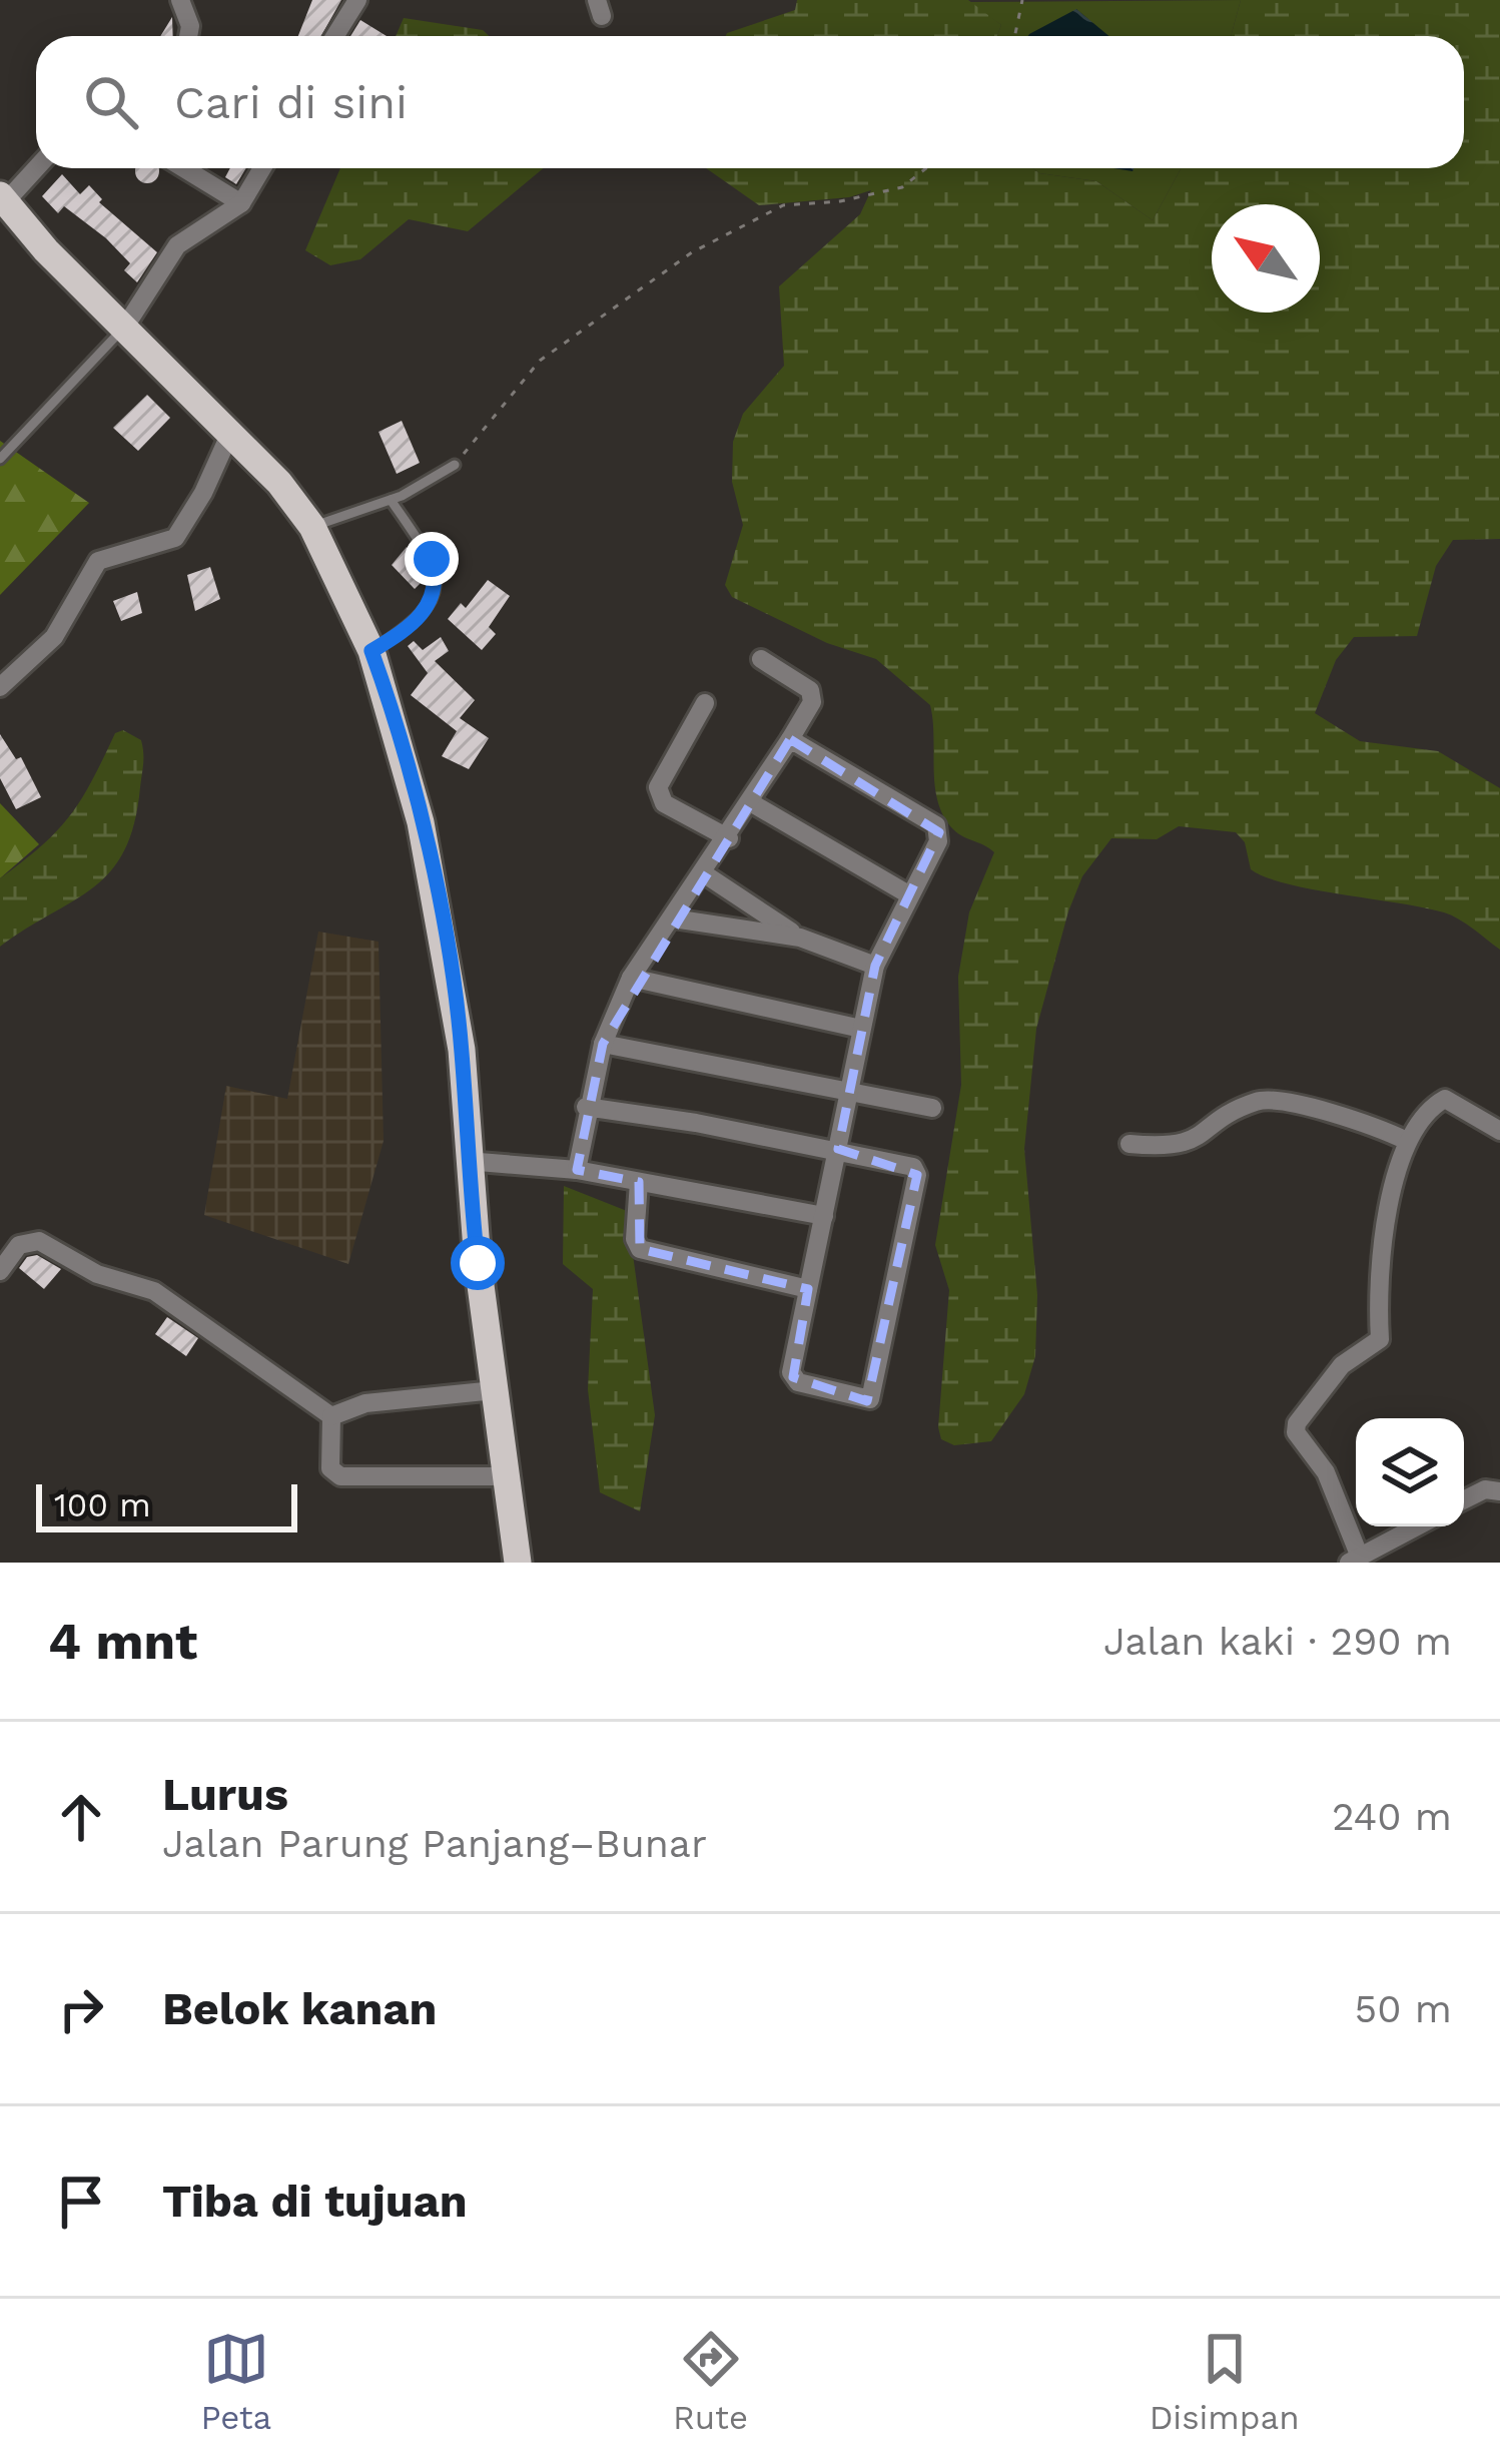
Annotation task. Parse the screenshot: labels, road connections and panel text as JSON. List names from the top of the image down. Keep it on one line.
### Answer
{"scale_bar":"100 m","north":"top left","page":{"search":"Cari di sini","scale":"100 m","heading":["4 mnt","Jalan kaki · 290 m"],"list":[["Lurus","Jalan Parung Panjang–Bunar","240 m"],["Belok kanan","50 m"],"Tiba di tujuan"],"nav":["Peta","Rute","Disimpan"]}}
